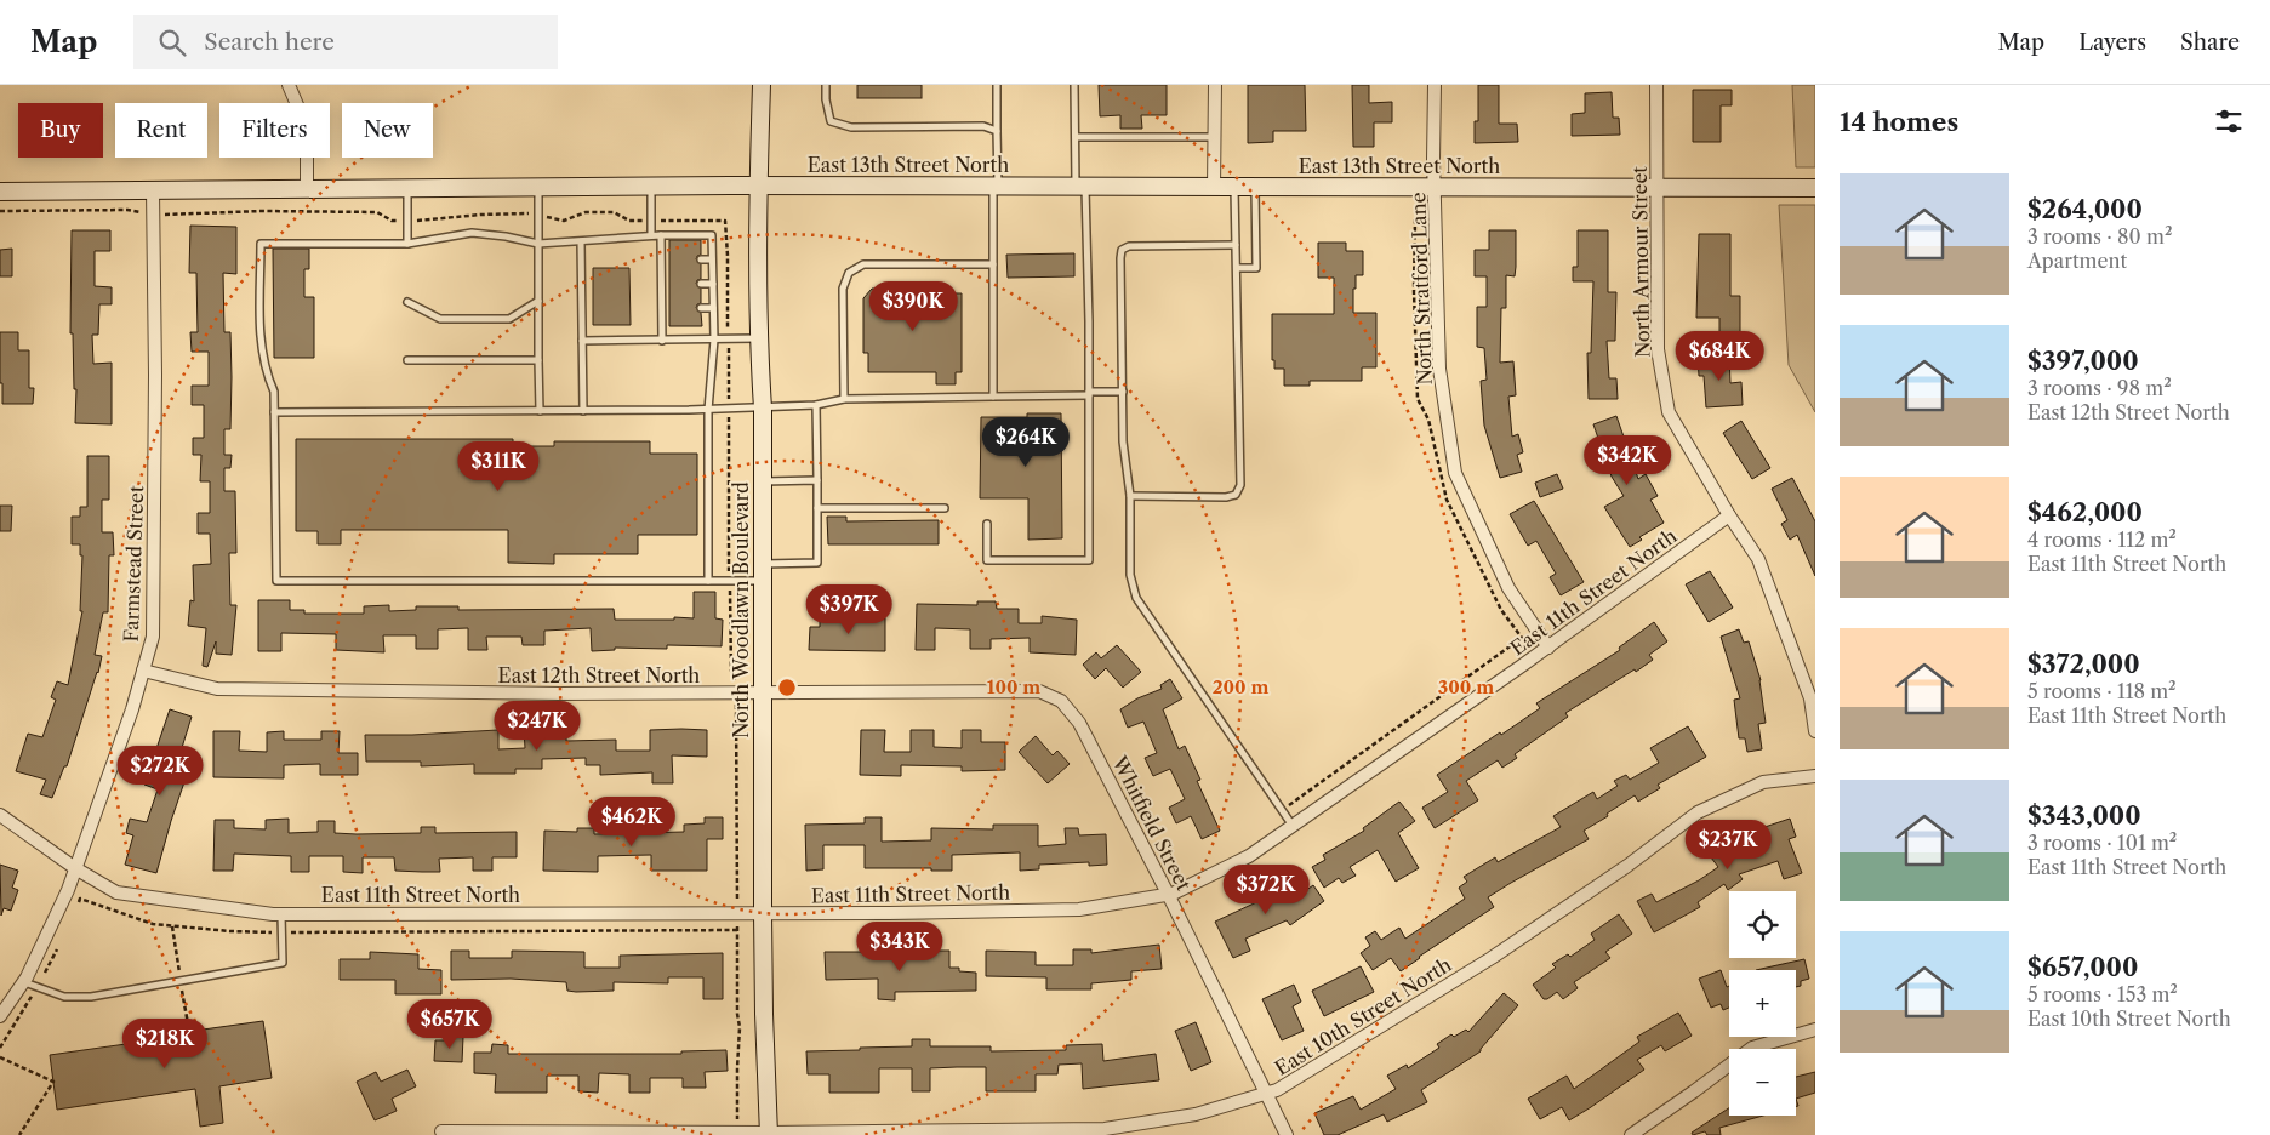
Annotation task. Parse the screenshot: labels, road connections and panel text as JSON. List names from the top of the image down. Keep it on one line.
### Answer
{"streets":{"main road":["East 13th Street North","North Woodlawn Boulevard"],"street":["North Armour Street","North Stratford Lane","Farmstead Street","East 11th Street North","East 12th Street North","Whitfield Street","East 10th Street North"]},"crossings":[["East 13th Street North","North Armour Street"],["East 13th Street North","North Stratford Lane"],["East 13th Street North","Farmstead Street"],["East 13th Street North","North Woodlawn Boulevard"],["North Armour Street","East 11th Street North"],["North Stratford Lane","East 11th Street North"],["Farmstead Street","East 11th Street North"],["Farmstead Street","East 12th Street North"],["East 11th Street North","North Woodlawn Boulevard"],["East 11th Street North","Whitfield Street"],["North Woodlawn Boulevard","East 12th Street North"],["North Woodlawn Boulevard","East 10th Street North"],["East 12th Street North","Whitfield Street"],["Whitfield Street","East 10th Street North"]],"page":{"header":"Map","search":"Search here","nav":["Map","Layers","Share"],"heading":"14 homes","chip":["Buy","Rent","Filters","New"],"list":[{"name":"$264,000","note":"3 rooms · 80 m² · Apartment"},{"name":"$397,000","note":"3 rooms · 98 m² · East 12th Street North"},{"name":"$462,000","note":"4 rooms · 112 m² · East 11th Street North"},{"name":"$372,000","note":"5 rooms · 118 m² · East 11th Street North"},{"name":"$343,000","note":"3 rooms · 101 m² · East 11th Street North"},{"name":"$657,000","note":"5 rooms · 153 m² · East 10th Street North"}],"price":["$390K","$684K","$264K","$342K","$311K","$397K","$247K","$272K","$462K","$237K","$372K","$343K","$657K","$218K"],"map_buttons":["+","−"]},"rings":["100 m","200 m","300 m"]}
